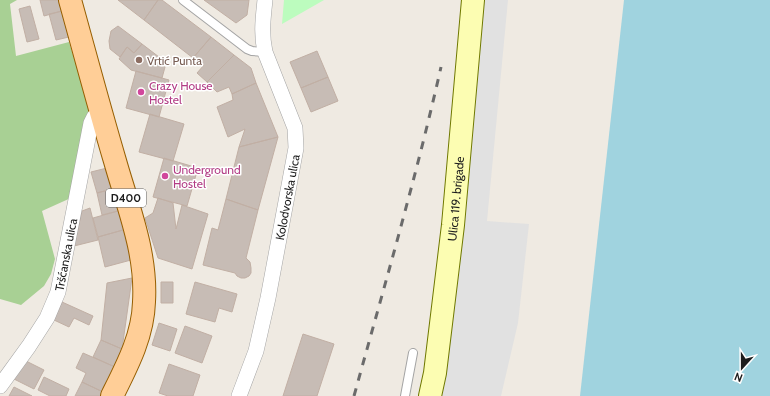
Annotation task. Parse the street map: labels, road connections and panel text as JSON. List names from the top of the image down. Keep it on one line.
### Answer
{"streets":{"main road":["D400","Ulica 119. brigade"],"street":["Kolodvorska ulica","Tršćanska ulica"]},"crossings":[["D400","Tršćanska ulica"]],"places":["Vrtić Punta","Crazy House Hostel","Underground Hostel"],"north":"bottom"}
